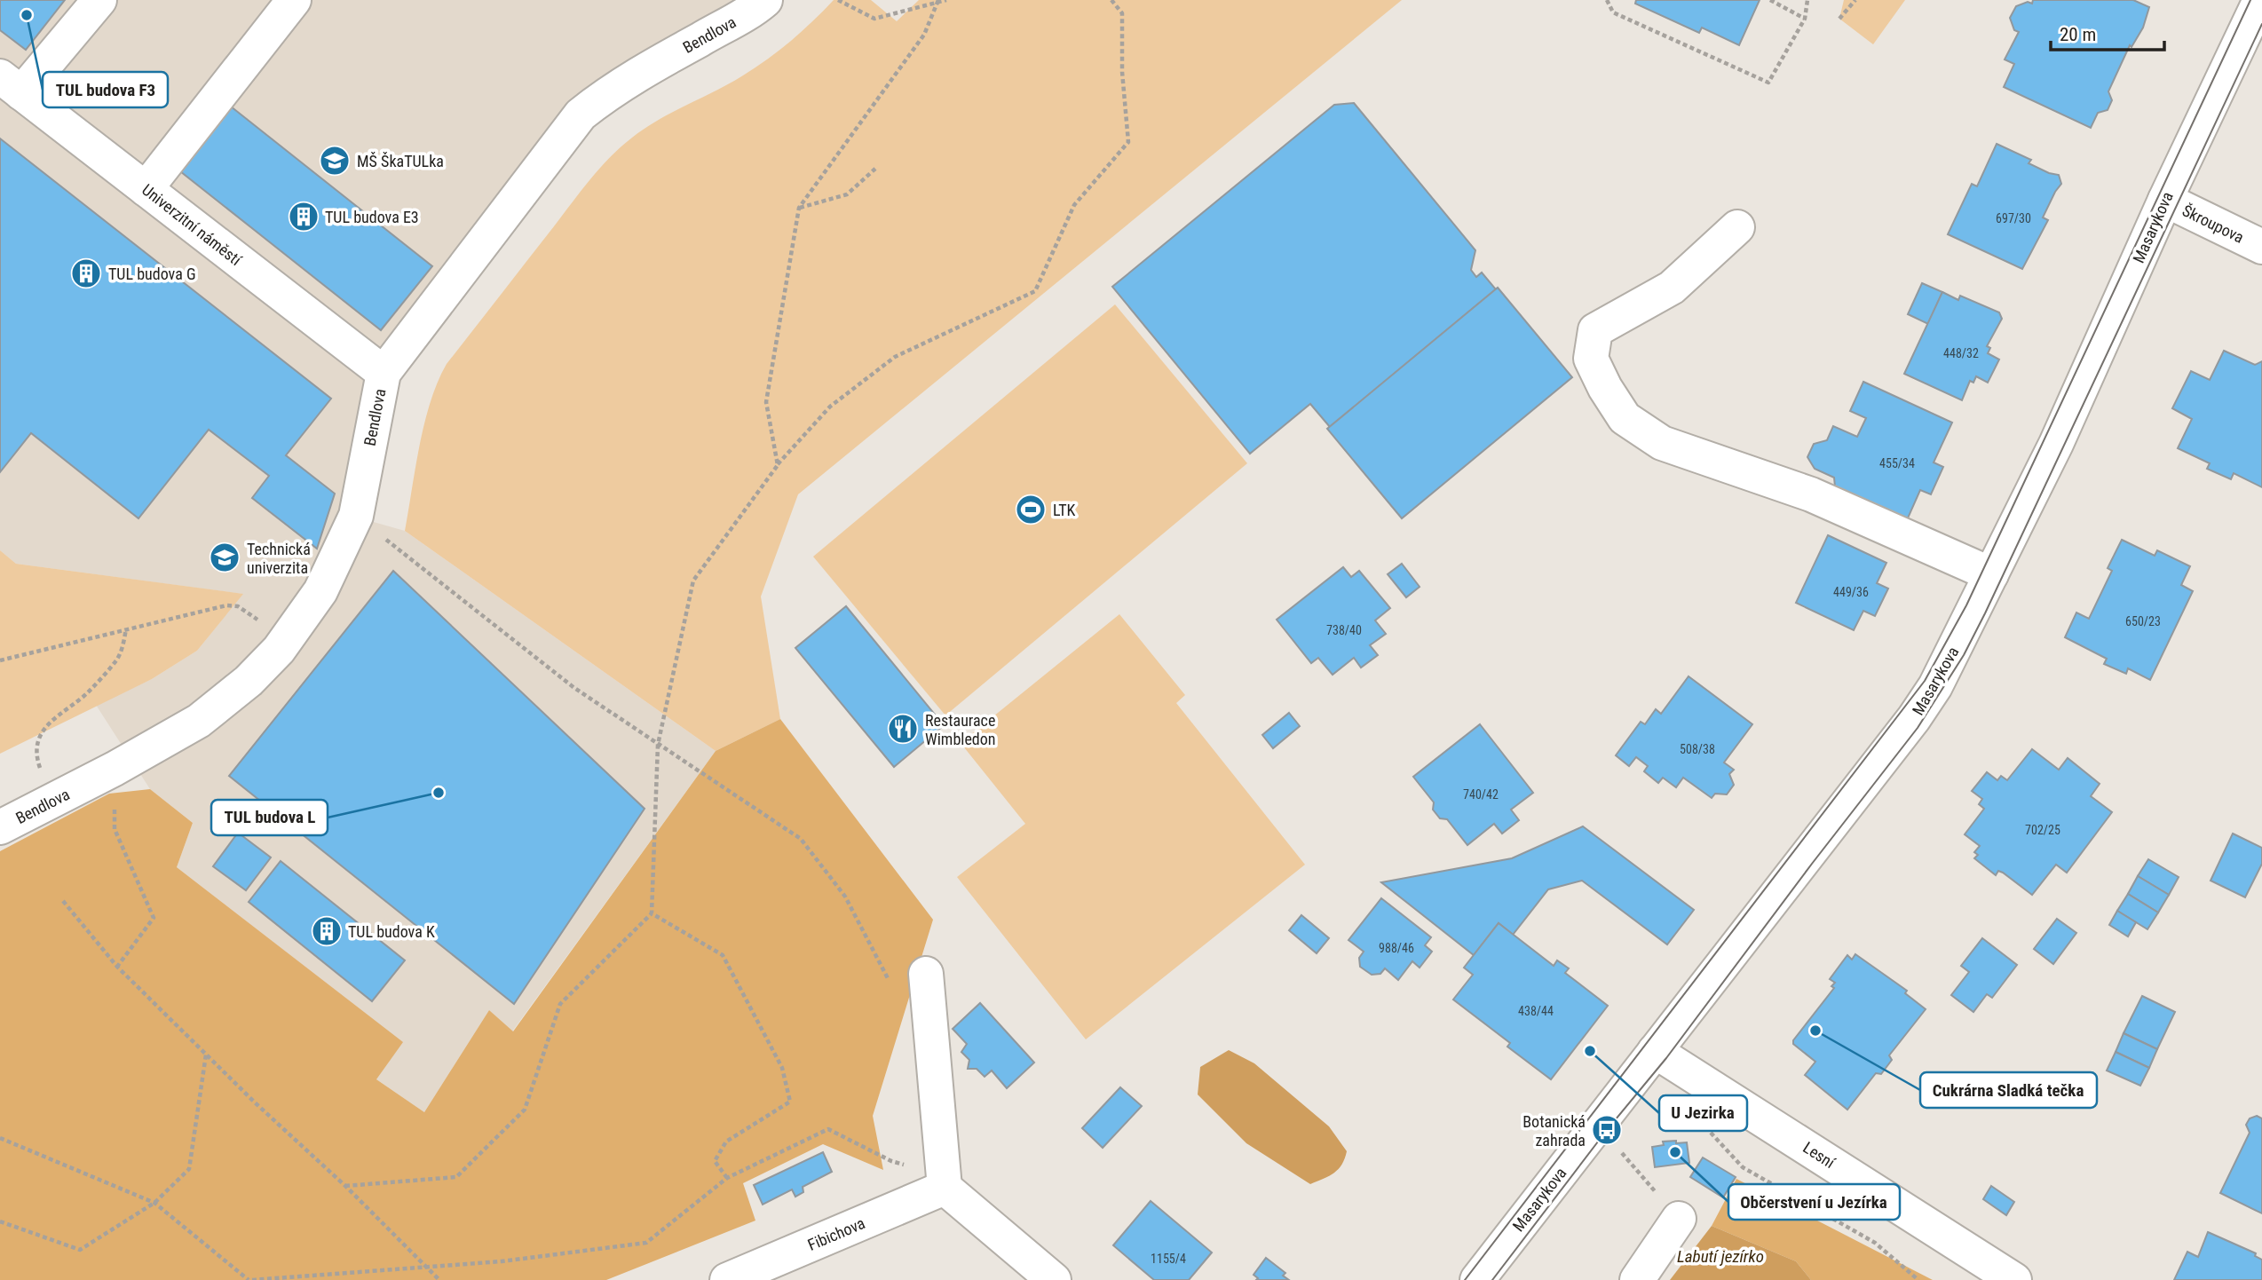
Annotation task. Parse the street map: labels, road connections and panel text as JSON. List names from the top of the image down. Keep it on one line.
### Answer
{"streets":{"street":["Bendlova","Škroupova","Univerzitní náměstí","Masarykova","Lesní","Fibichova"]},"crossings":[["Bendlova","Univerzitní náměstí"],["Škroupova","Masarykova"],["Masarykova","Lesní"]],"water":["Labutí jezírko"],"places":{"other":["TUL budova F3","TUL budova L","Cukrárna Sladká tečka","U Jezirka","Občerstvení u Jezírka"],"school or university":["MŠ ŠkaTULka","Technická univerzita"],"building":["TUL budova E3","TUL budova G","TUL budova K"],"sports":["LTK"],"restaurant":["Restaurace Wimbledon"],"bus stop":["Botanická zahrada"]},"house_numbers":["697/30","448/32","455/34","449/36","650/23","738/40","508/38","740/42","702/25","988/46","438/44","1155/4"],"scale_bar":"20 m"}
